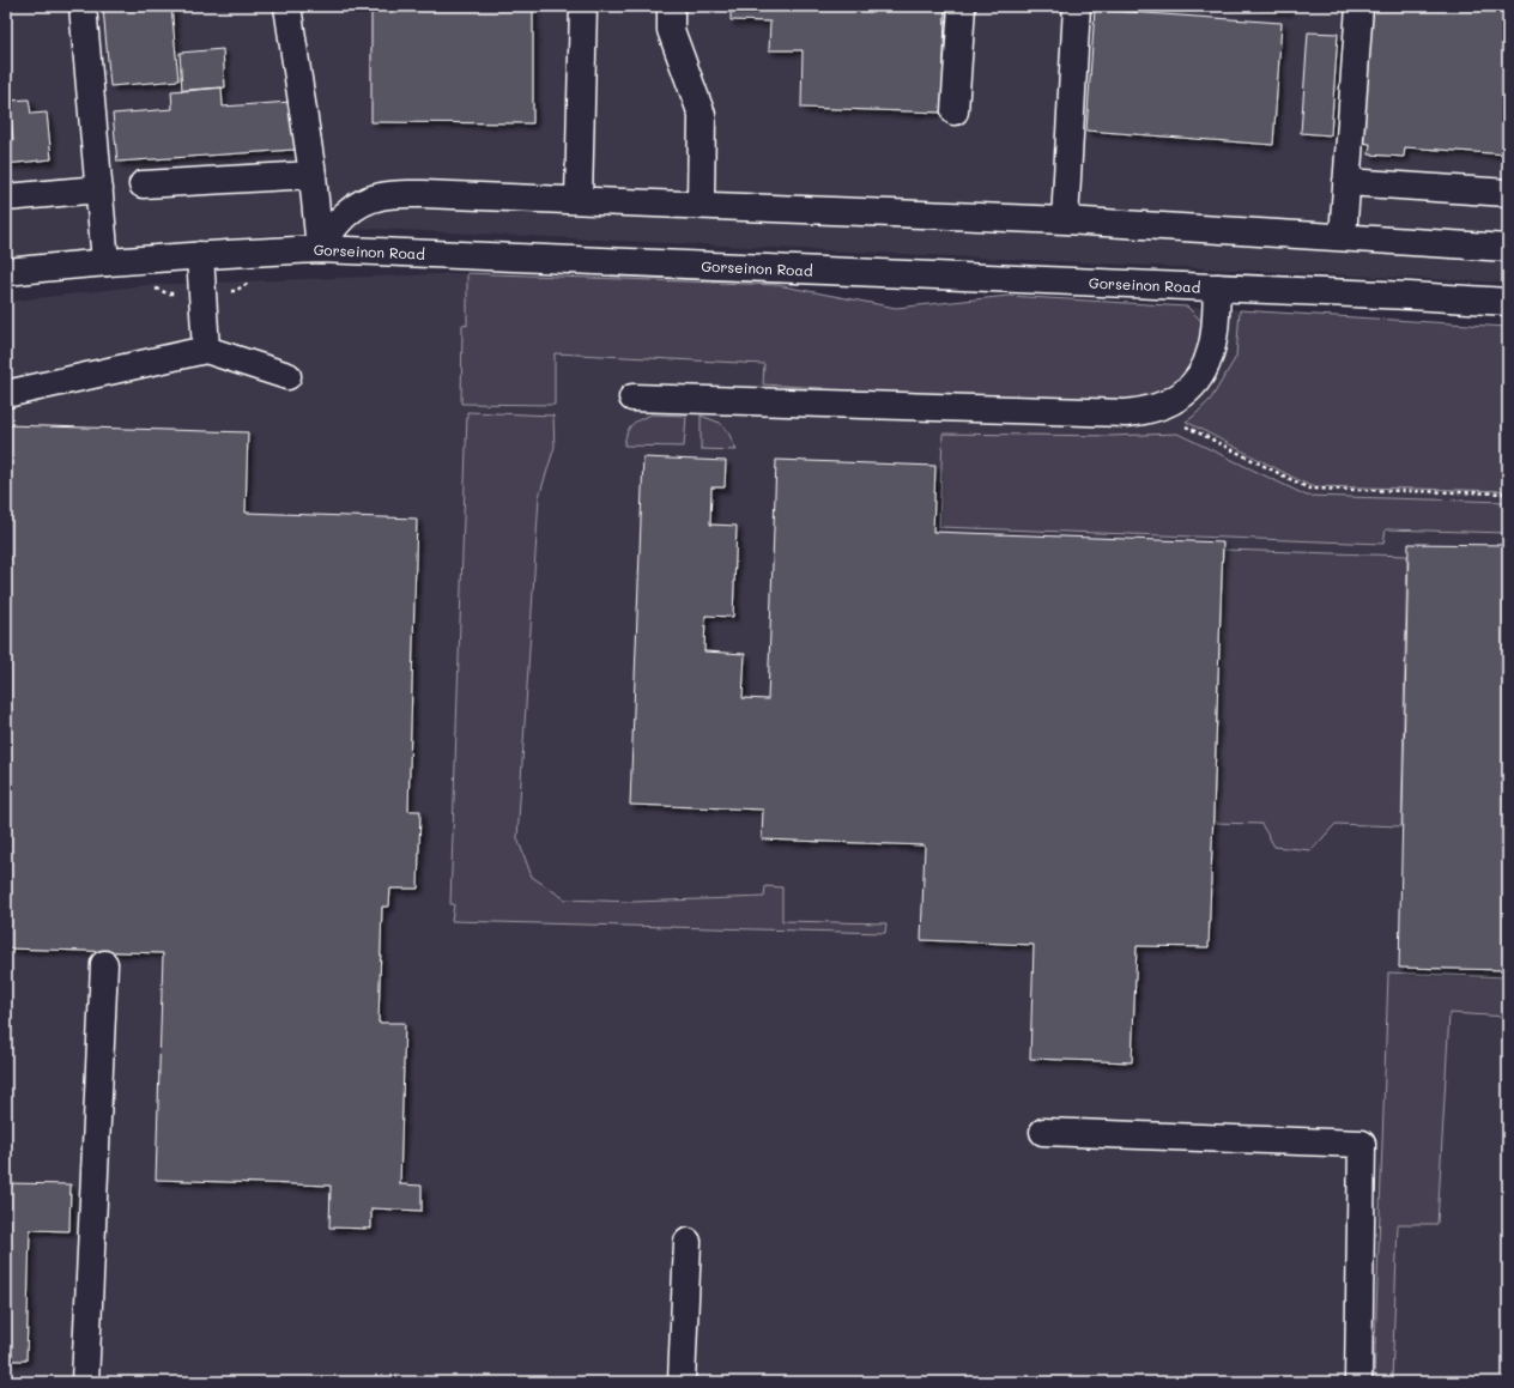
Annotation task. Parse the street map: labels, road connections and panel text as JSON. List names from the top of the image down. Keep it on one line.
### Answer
{"streets":{"main road":["Gorseinon Road"]}}
